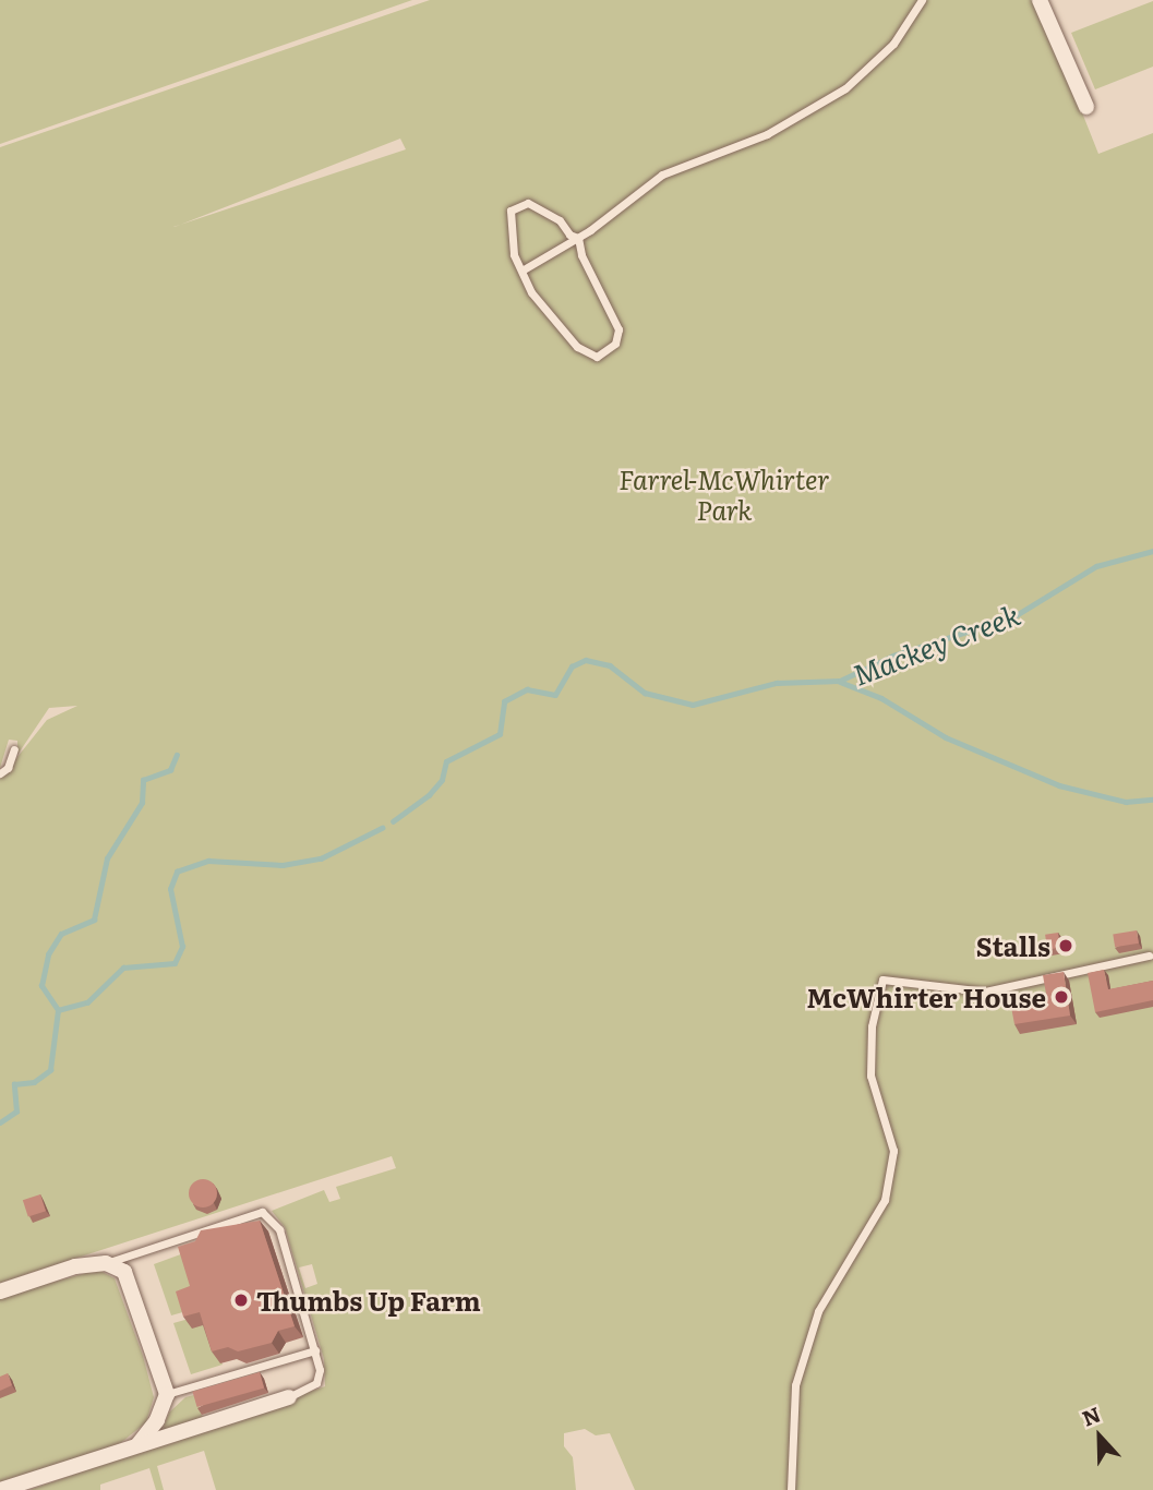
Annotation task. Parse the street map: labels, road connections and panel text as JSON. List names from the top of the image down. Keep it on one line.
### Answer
{"water":["Mackey Creek"],"parks":["Farrel-McWhirter Park"],"places":["Stalls","McWhirter House","Thumbs Up Farm"],"north":"top"}
